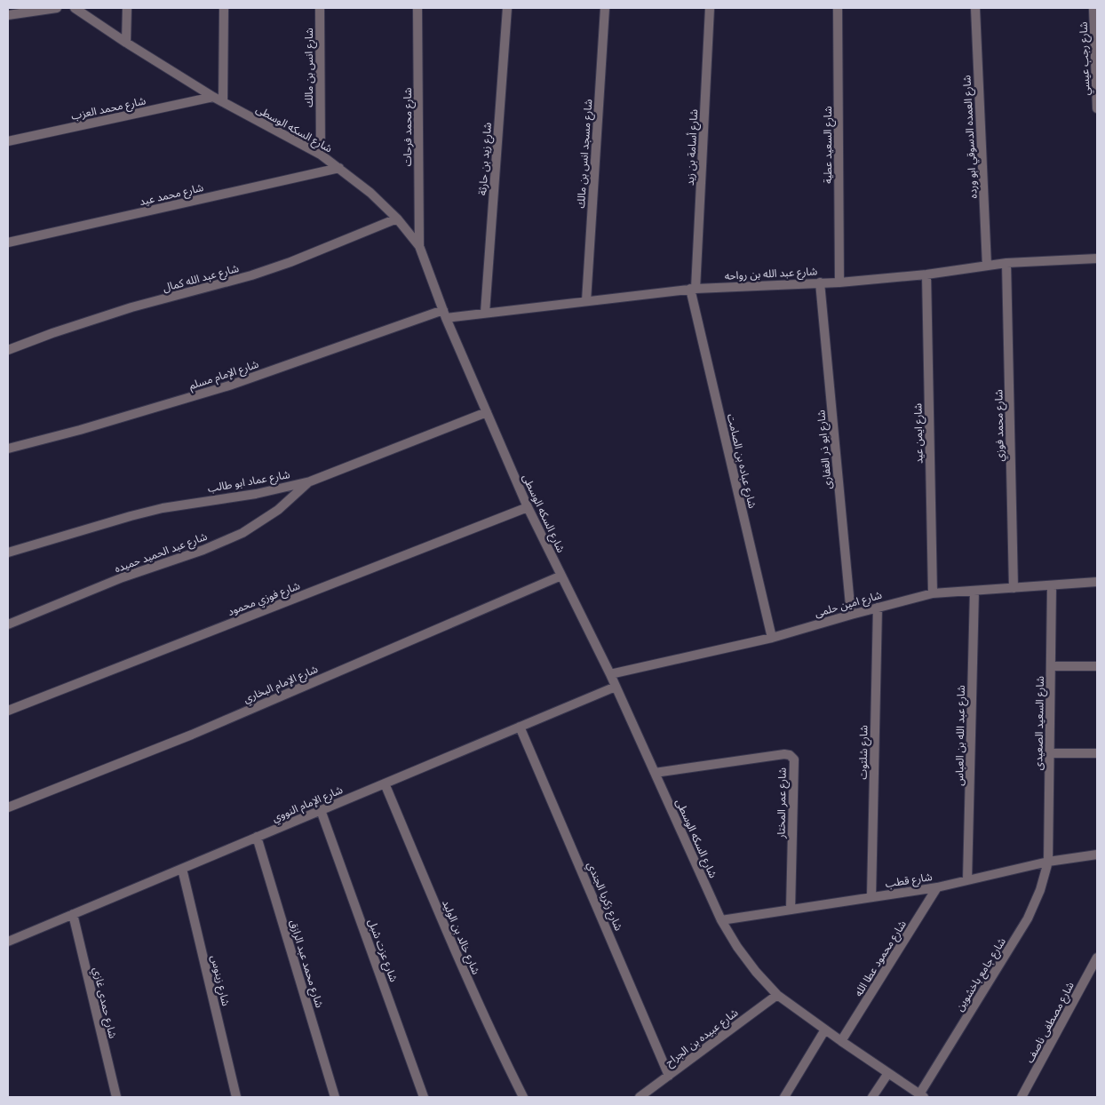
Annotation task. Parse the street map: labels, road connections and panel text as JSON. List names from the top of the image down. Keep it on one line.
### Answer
{"streets":{"street":["شارع رجب عيسي","شارع انس بن مالك","شارع محمد العزب","شارع محمد فرحات","شارع السكه الوسطى","شارع العمده الدسوقي ابو ورده","شارع السعيد عطية","شارع أسامة بن زيد","شارع مسجد انس بن مالك","شارع زيد بن حارثة","شارع محمد عيد","شارع عبد الله بن رواحه","شارع عبد الله كمال","شارع الإمام مسلم","شارع محمد فوزي","شارع ايمن عيد","شارع ابو ذر الغفارى","شارع عباده بن الصامت","شارع عماد ابو طالب","شارع عبد الحميد حميده","شارع فوزي محمود","شارع امين حلمى","شارع الإمام البخاري","شارع السعيد الصعيدى","شارع عبد الله بن العباس","شارع شلتوت","شارع عمر المختار","شارع الإمام النووي","شارع قطب","شارع زكريا الجندي","شارع خالد بن الوليد","شارع عزت شبل","شارع محمود عطا الله","شارع محمد عبد الرازق","شارع جامع باخشوين","شارع زينوس","شارع حمدى غازي","شارع مصطفى ناصف","شارع عبيده بن الجراح"]},"crossings":[["شارع انس بن مالك","شارع السكه الوسطى"],["شارع محمد العزب","شارع السكه الوسطى"],["شارع محمد فرحات","شارع السكه الوسطى"],["شارع السكه الوسطى","شارع محمد عيد"],["شارع السكه الوسطى","شارع عبد الله بن رواحه"],["شارع السكه الوسطى","شارع عبد الله كمال"],["شارع السكه الوسطى","شارع الإمام مسلم"],["شارع السكه الوسطى","شارع عماد ابو طالب"],["شارع السكه الوسطى","شارع فوزي محمود"],["شارع السكه الوسطى","شارع امين حلمى"],["شارع السكه الوسطى","شارع الإمام البخاري"],["شارع السكه الوسطى","شارع عمر المختار"],["شارع السكه الوسطى","شارع الإمام النووي"],["شارع السكه الوسطى","شارع قطب"],["شارع السكه الوسطى","شارع محمود عطا الله"],["شارع السكه الوسطى","شارع جامع باخشوين"],["شارع السكه الوسطى","شارع عبيده بن الجراح"],["شارع العمده الدسوقي ابو ورده","شارع عبد الله بن رواحه"],["شارع السعيد عطية","شارع عبد الله بن رواحه"],["شارع أسامة بن زيد","شارع عبد الله بن رواحه"],["شارع أسامة بن زيد","شارع عباده بن الصامت"],["شارع مسجد انس بن مالك","شارع عبد الله بن رواحه"],["شارع زيد بن حارثة","شارع عبد الله بن رواحه"],["شارع عبد الله بن رواحه","شارع الإمام مسلم"],["شارع عبد الله بن رواحه","شارع محمد فوزي"],["شارع عبد الله بن رواحه","شارع ايمن عيد"],["شارع عبد الله بن رواحه","شارع ابو ذر الغفارى"],["شارع عبد الله بن رواحه","شارع عباده بن الصامت"],["شارع محمد فوزي","شارع امين حلمى"],["شارع ايمن عيد","شارع امين حلمى"],["شارع ابو ذر الغفارى","شارع امين حلمى"],["شارع عباده بن الصامت","شارع امين حلمى"],["شارع عماد ابو طالب","شارع عبد الحميد حميده"],["شارع امين حلمى","شارع السعيد الصعيدى"],["شارع امين حلمى","شارع عبد الله بن العباس"],["شارع امين حلمى","شارع شلتوت"],["شارع السعيد الصعيدى","شارع قطب"],["شارع السعيد الصعيدى","شارع جامع باخشوين"],["شارع عبد الله بن العباس","شارع قطب"],["شارع شلتوت","شارع قطب"],["شارع عمر المختار","شارع قطب"],["شارع الإمام النووي","شارع زكريا الجندي"],["شارع الإمام النووي","شارع خالد بن الوليد"],["شارع الإمام النووي","شارع عزت شبل"],["شارع الإمام النووي","شارع محمد عبد الرازق"],["شارع الإمام النووي","شارع زينوس"],["شارع الإمام النووي","شارع حمدى غازي"],["شارع قطب","شارع محمود عطا الله"],["شارع قطب","شارع جامع باخشوين"],["شارع زكريا الجندي","شارع عبيده بن الجراح"]]}
